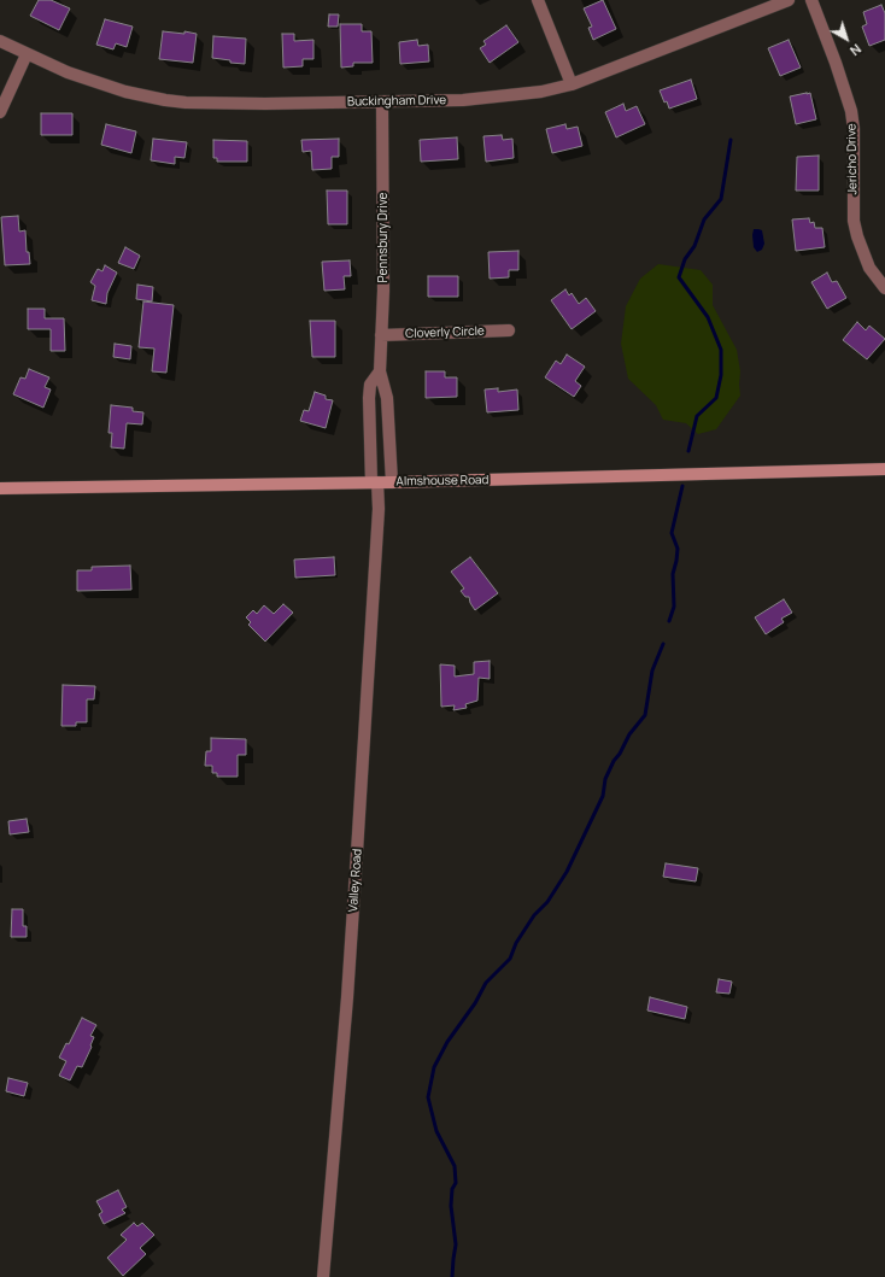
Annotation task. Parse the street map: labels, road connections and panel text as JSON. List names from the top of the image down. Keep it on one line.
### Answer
{"streets":{"main road":["Almshouse Road"],"street":["Buckingham Drive","Jericho Drive","Pennsbury Drive","Cloverly Circle","Valley Road"]},"crossings":[["Buckingham Drive","Pennsbury Drive"],["Pennsbury Drive","Cloverly Circle"],["Pennsbury Drive","Almshouse Road"],["Pennsbury Drive","Valley Road"],["Almshouse Road","Valley Road"]],"north":"bottom right"}
